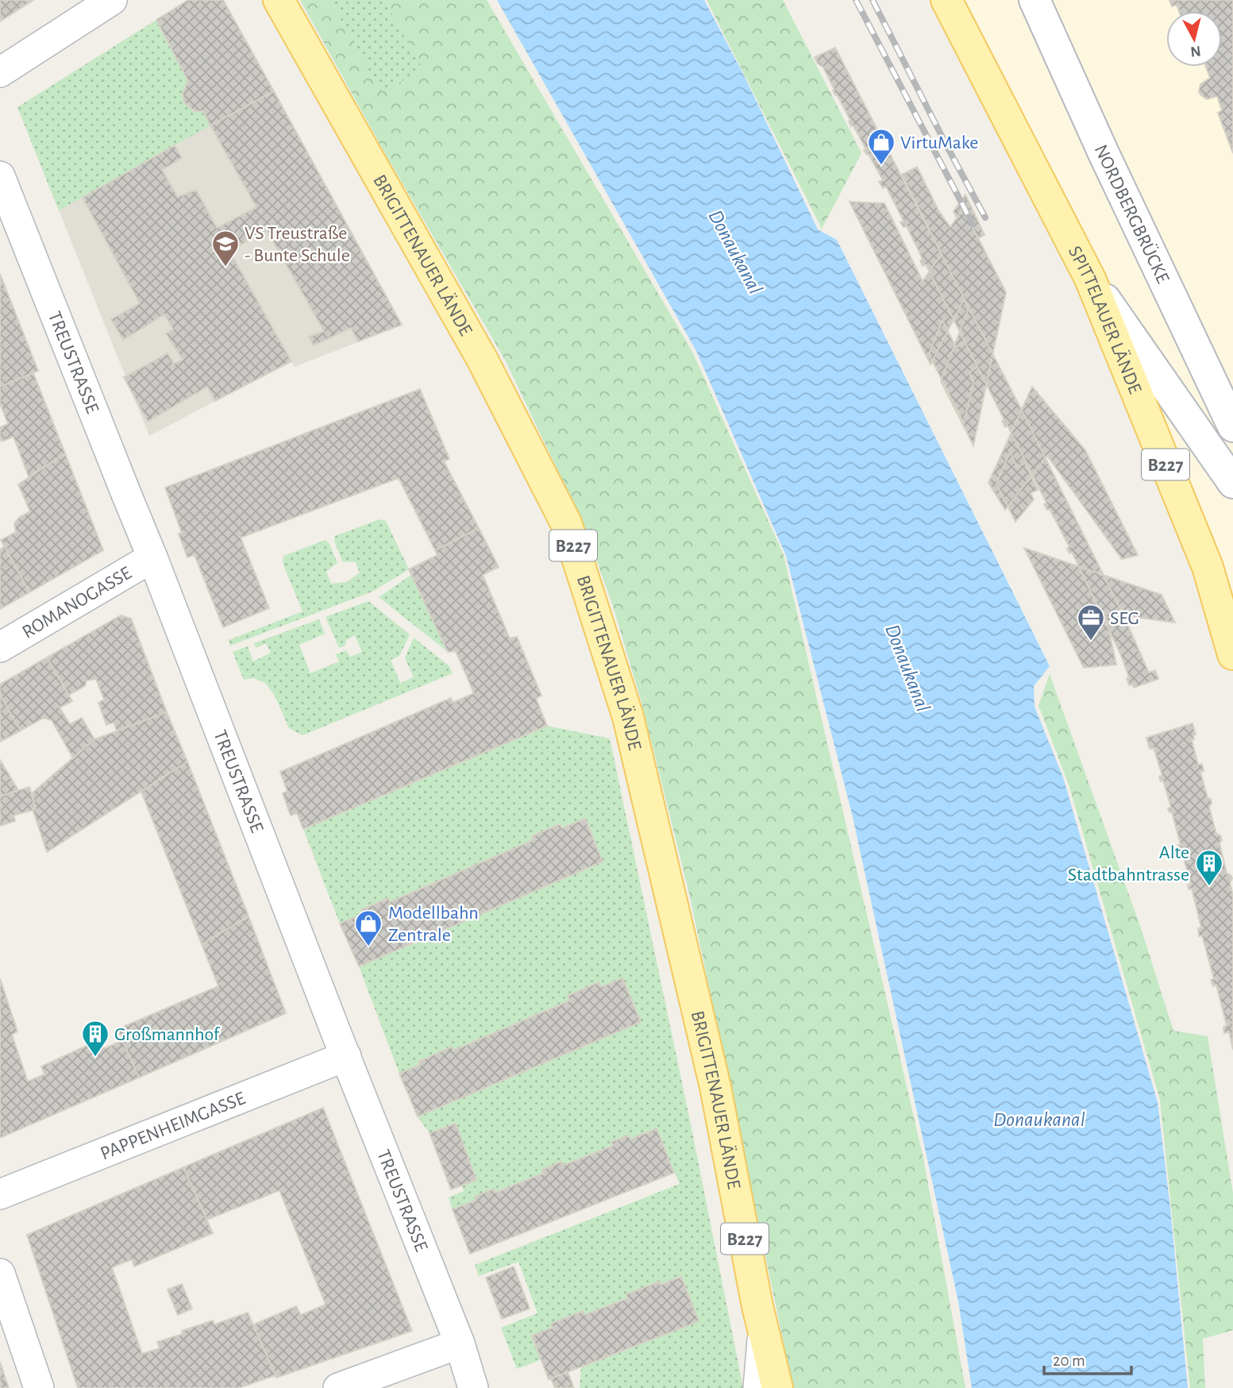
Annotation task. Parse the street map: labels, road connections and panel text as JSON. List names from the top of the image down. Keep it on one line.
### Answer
{"streets":{"main road":["NORDBERGBRÜCKE","BRIGITTENAUER LÄNDE","SPITTELAUER LÄNDE","B227"],"street":["TREUSTRASSE","ROMANOGASSE","PAPPENHEIMGASSE"]},"crossings":[["TREUSTRASSE","ROMANOGASSE"],["TREUSTRASSE","PAPPENHEIMGASSE"]],"water":["Donaukanal"],"places":{"shop":["VirtuMake","Modellbahn Zentrale"],"school or university":["VS Treustraße - Bunte Schule"],"office":["SEG"],"building":["Alte Stadtbahntrasse","Großmannhof"]},"scale_bar":"20 m","north":"bottom"}
